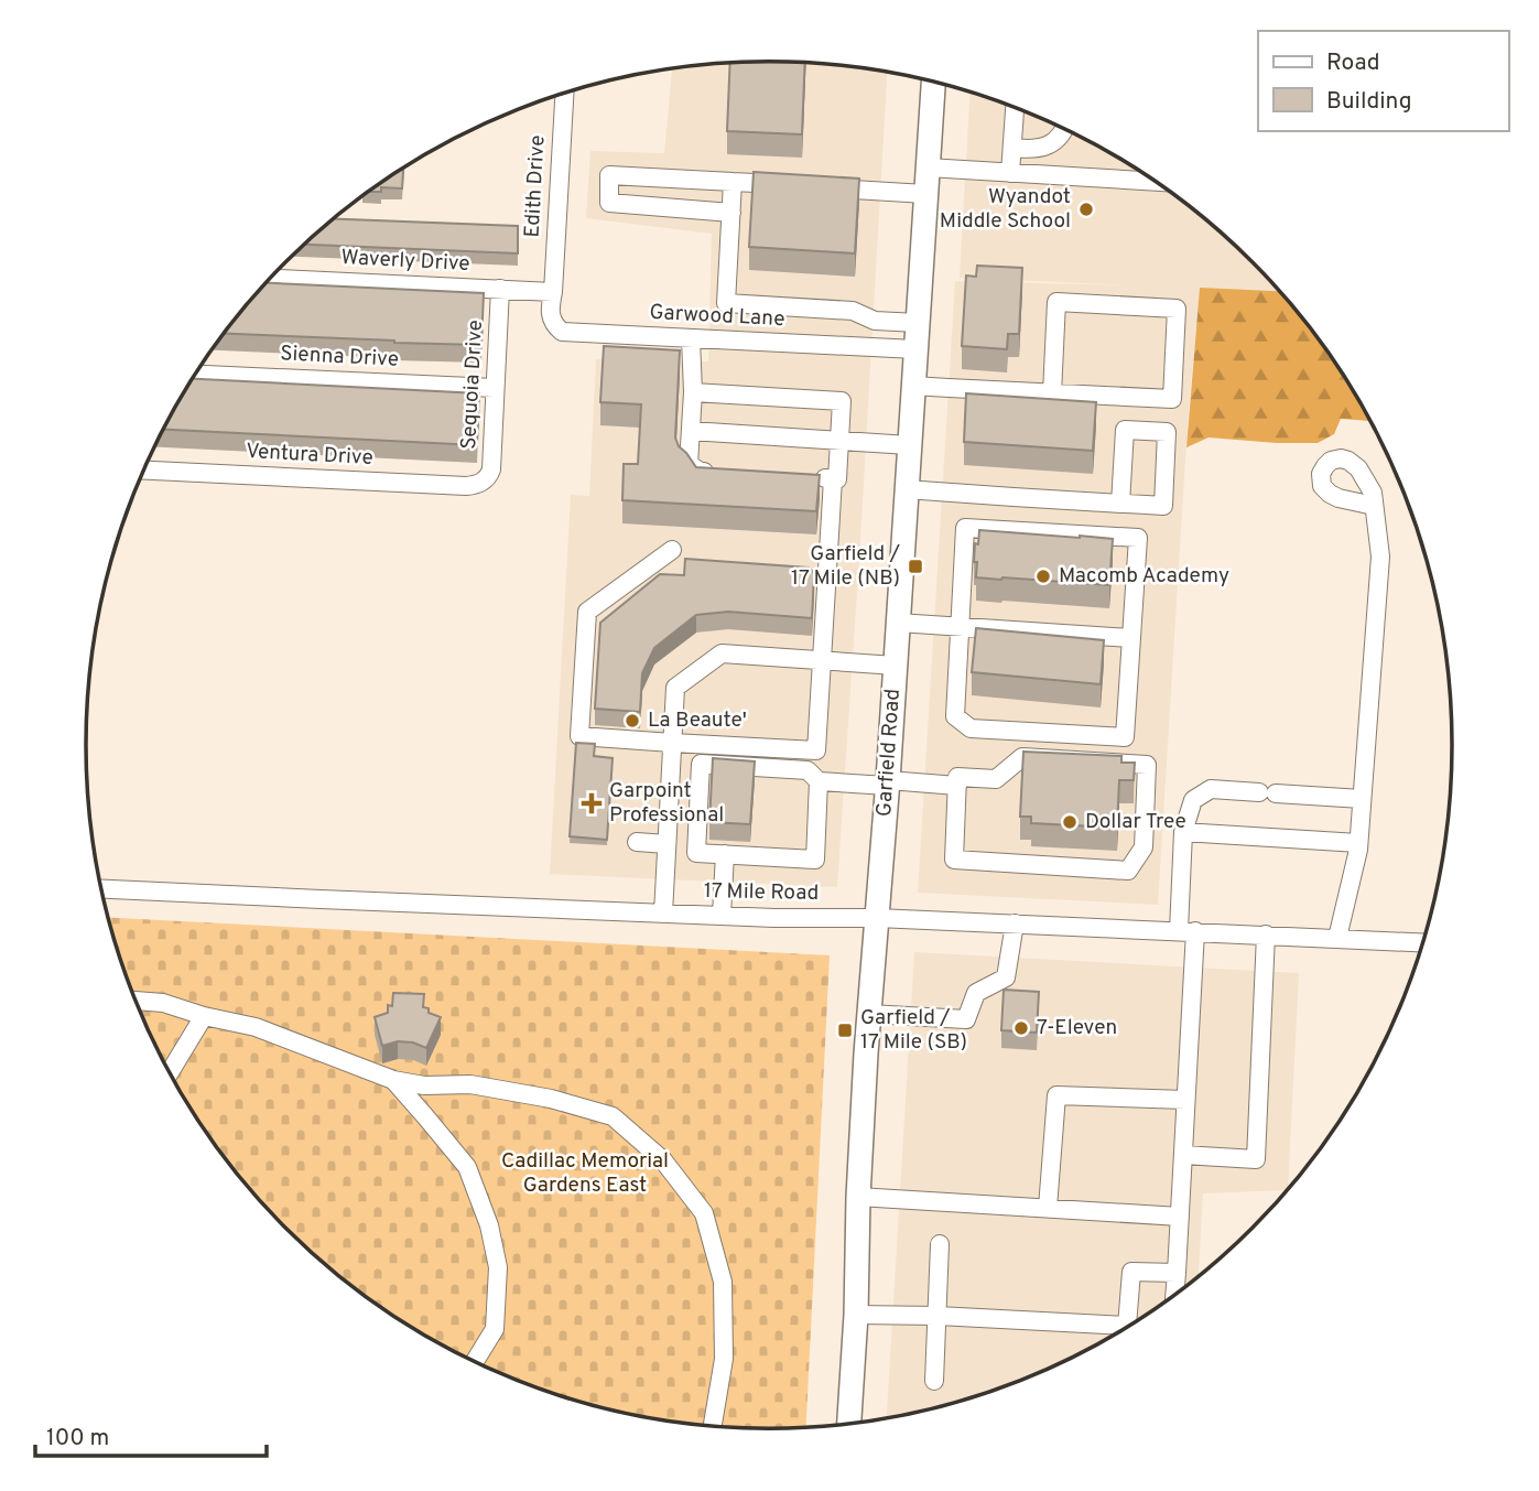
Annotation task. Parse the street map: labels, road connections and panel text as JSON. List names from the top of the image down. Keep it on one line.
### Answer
{"streets":{"main road":["Garfield Road"],"street":["Edith Drive","Waverly Drive","Garwood Lane","Sienna Drive","Sequoia Drive","Ventura Drive","17 Mile Road"]},"crossings":[["Edith Drive","Waverly Drive"],["Edith Drive","Garwood Lane"],["Waverly Drive","Garwood Lane"],["Waverly Drive","Sequoia Drive"],["Garwood Lane","Garfield Road"],["Sienna Drive","Sequoia Drive"],["Sequoia Drive","Ventura Drive"],["Garfield Road","17 Mile Road"]],"parks":["Cadillac Memorial Gardens East"],"places":{"other":["Wyandot Middle School","Macomb Academy","La Beaute'","Dollar Tree","7-Eleven"],"transit":["Garfield / 17 Mile (NB)","Garfield / 17 Mile (SB)"],"health":["Garpoint Professional"]},"legend":["Road","Building"],"scale_bar":"100 m"}
